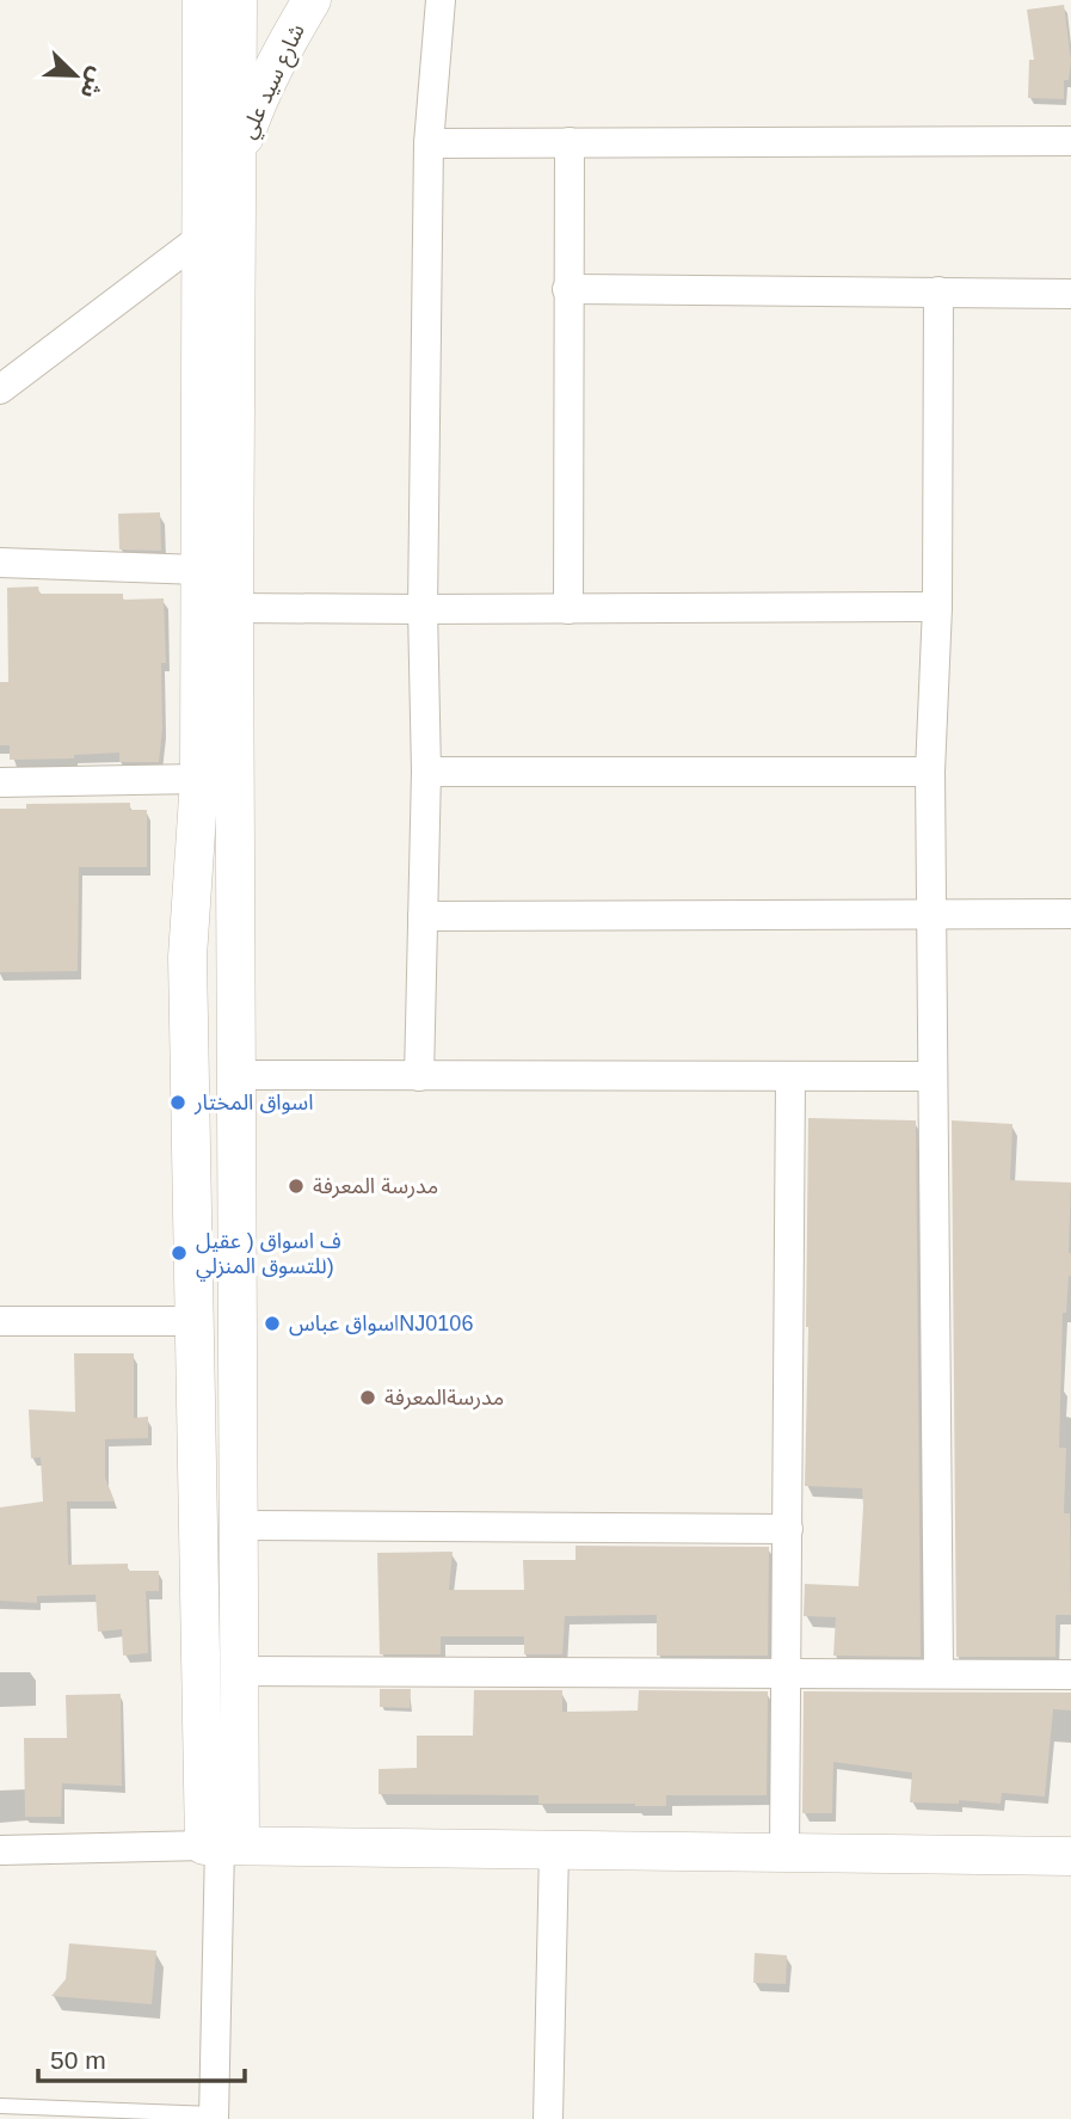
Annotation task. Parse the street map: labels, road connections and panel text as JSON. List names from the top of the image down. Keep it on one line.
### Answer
{"streets":{"street":["شارع سيد علي"]},"places":["اسواق المختار","مدرسة المعرفة","ف اسواق ( عقيل للتسوق المنزلي)","اسواق عباسNJ0106","مدرسةالمعرفة"],"scale_bar":"50 m","north":"bottom right"}
